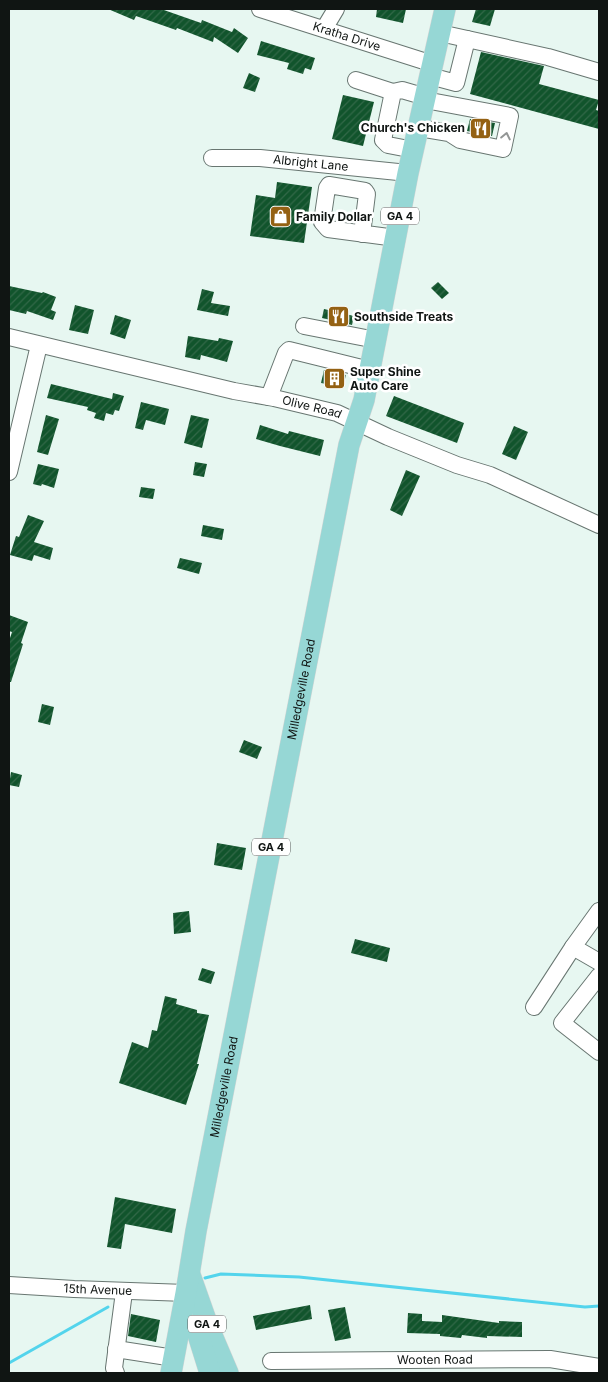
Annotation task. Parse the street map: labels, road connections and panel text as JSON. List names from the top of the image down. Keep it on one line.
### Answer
{"streets":{"main road":["GA 4","Milledgeville Road"],"street":["Kratha Drive","Albright Lane","Olive Road","15th Avenue","Wooten Road"]},"crossings":[["Kratha Drive","Milledgeville Road"],["Albright Lane","Milledgeville Road"],["GA 4","Milledgeville Road"],["GA 4","15th Avenue"],["Olive Road","Milledgeville Road"],["Milledgeville Road","15th Avenue"]],"places":{"restaurant":["Church's Chicken","Southside Treats"],"shop":["Family Dollar"],"building":["Super Shine Auto Care"]}}
